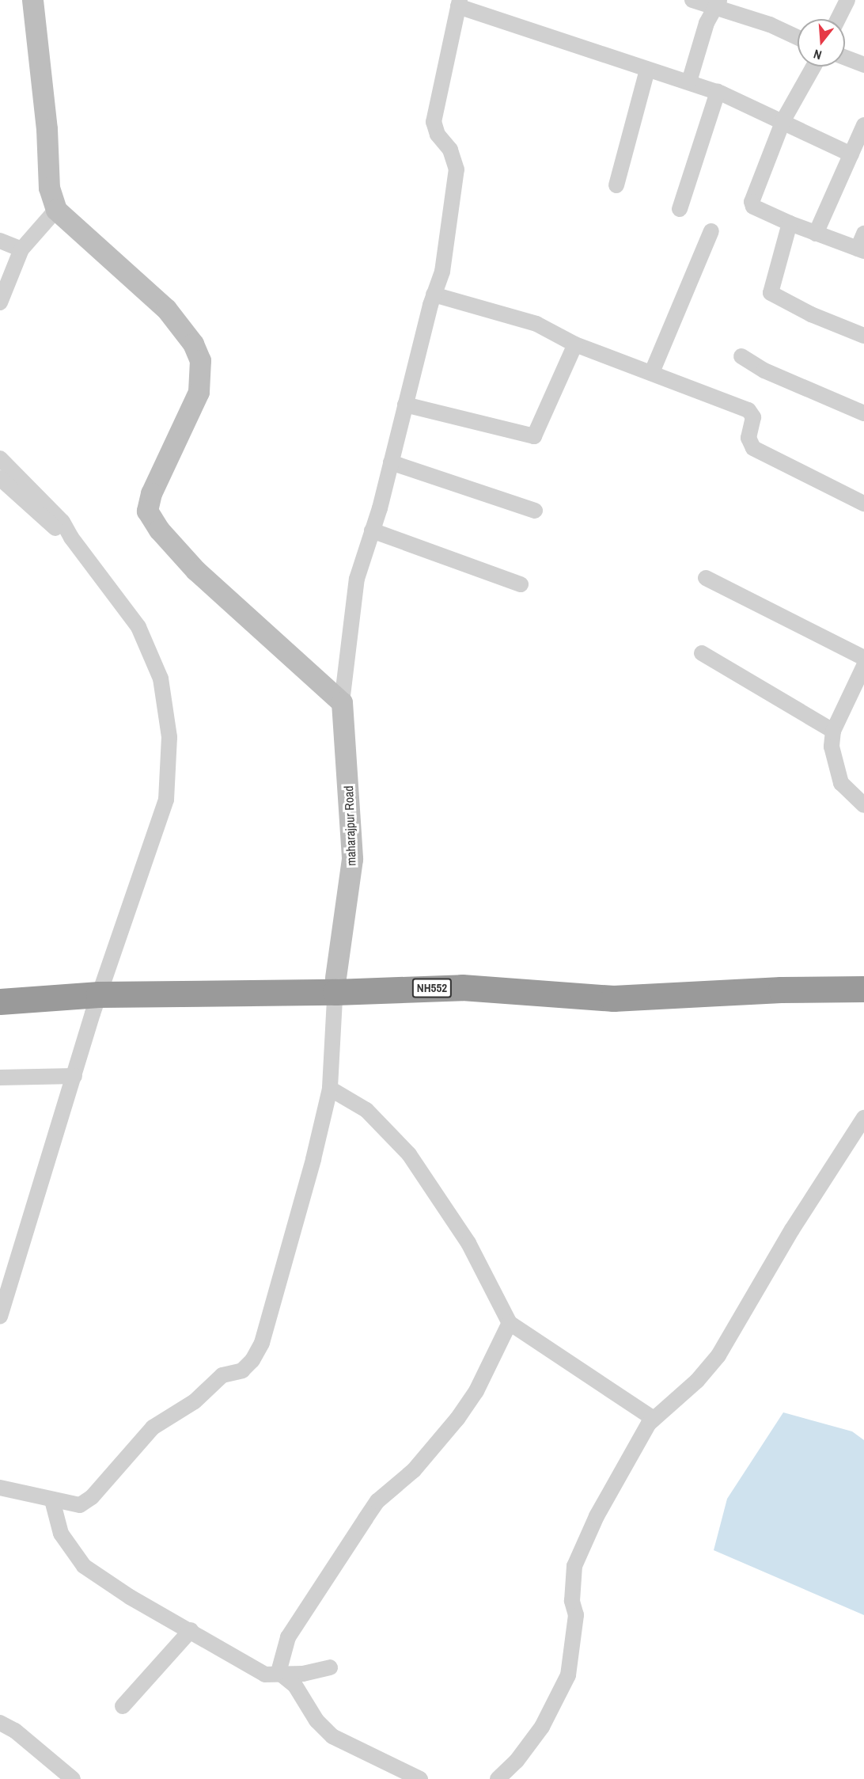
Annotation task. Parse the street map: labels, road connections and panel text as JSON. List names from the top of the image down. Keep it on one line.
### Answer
{"streets":{"highway":["NH552"],"street":["maharajpur Road"]},"crossings":[["maharajpur Road","NH552"]],"north":"bottom"}
